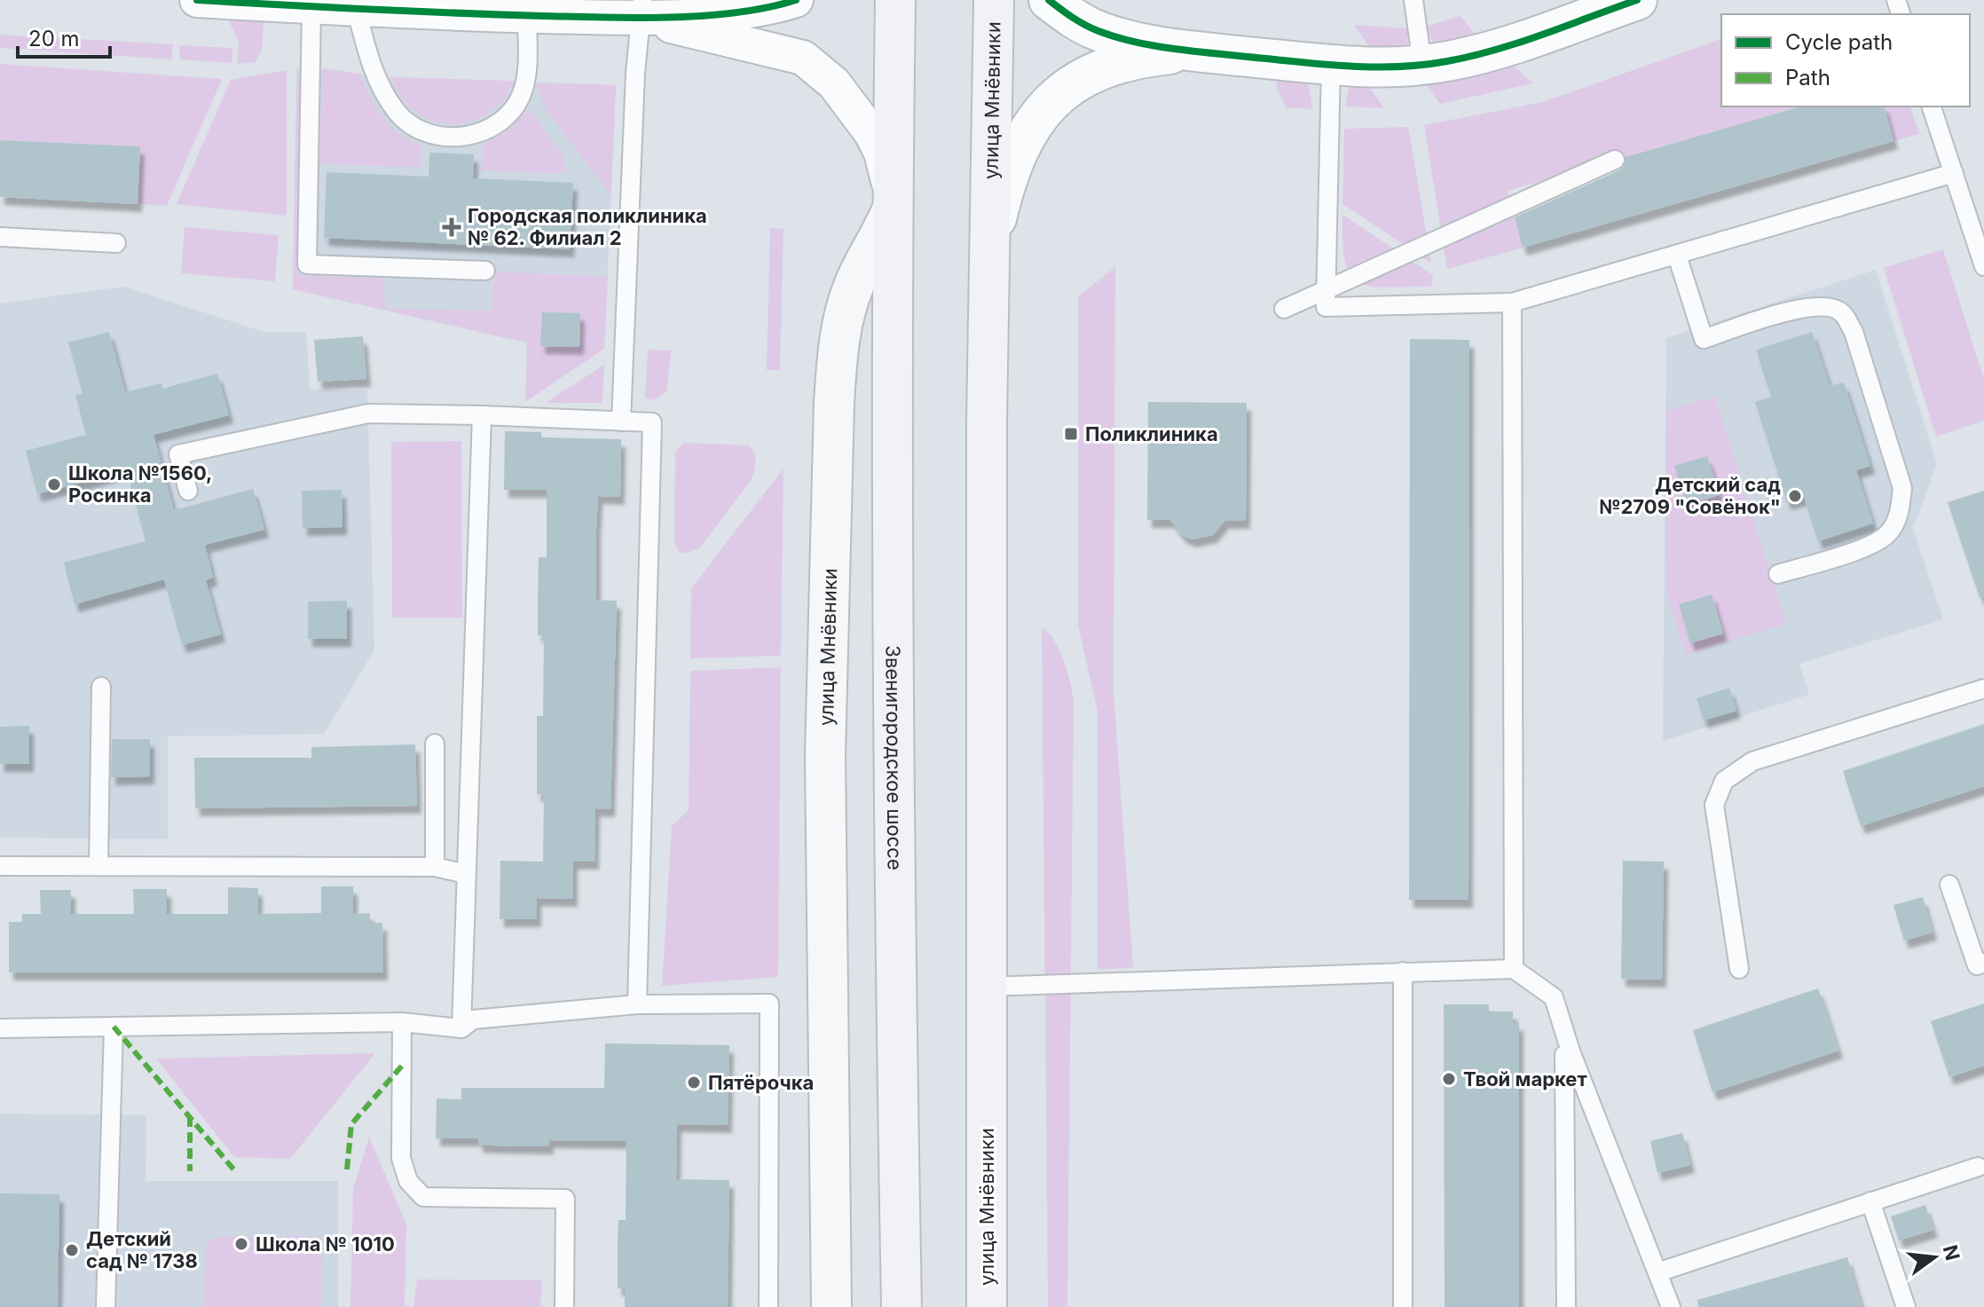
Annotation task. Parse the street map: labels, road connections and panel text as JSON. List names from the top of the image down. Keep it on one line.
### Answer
{"streets":{"main road":["улица Мнёвники","Звенигородское шоссе"]},"crossings":[["улица Мнёвники","Звенигородское шоссе"]],"places":{"health":["Городская поликлиника № 62. Филиал 2"],"transit":["Поликлиника"],"other":["Школа №1560, Росинка","Детский сад №2709 \"Совёнок\"","Твой маркет","Пятёрочка","Школа № 1010","Детский сад № 1738"]},"legend":["Cycle path","Path"],"scale_bar":"20 m","north":"right"}
